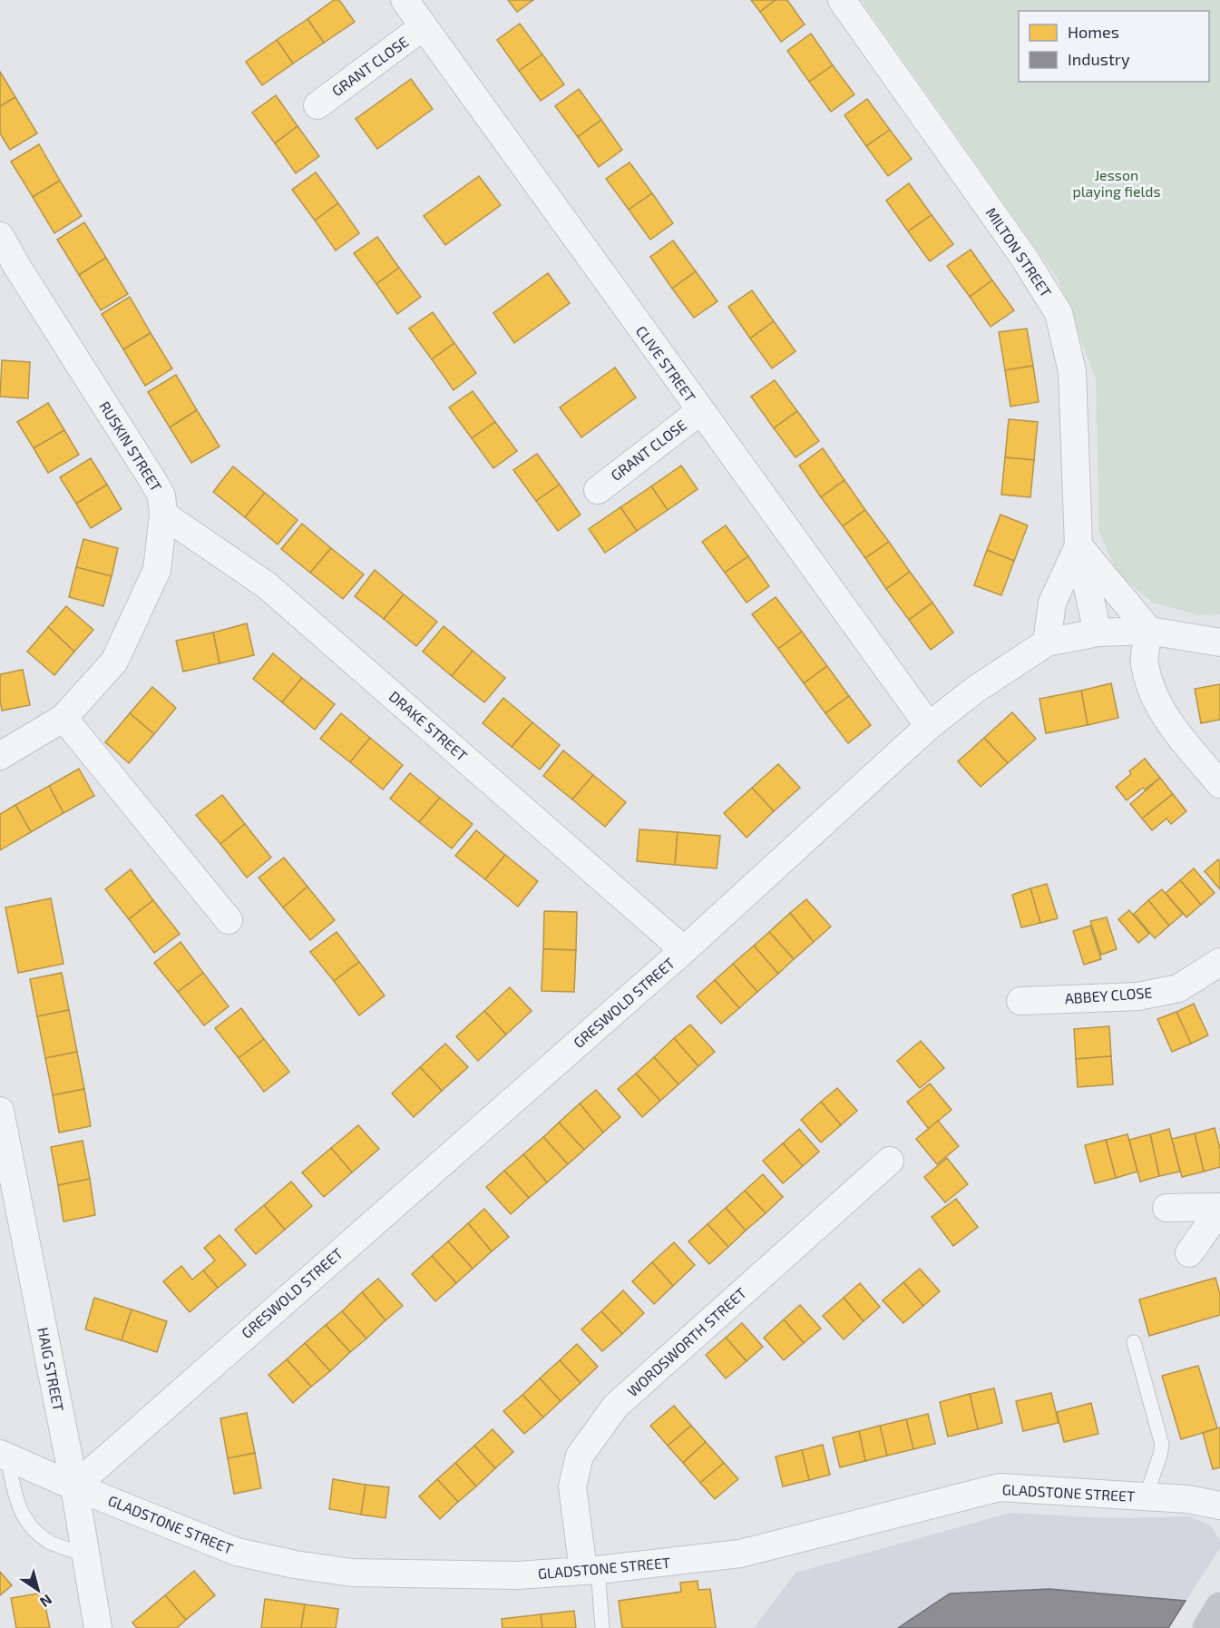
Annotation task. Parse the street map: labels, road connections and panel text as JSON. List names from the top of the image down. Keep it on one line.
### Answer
{"streets":{"street":["GRANT CLOSE","MILTON STREET","CLIVE STREET","RUSKIN STREET","DRAKE STREET","ABBEY CLOSE","GRESWOLD STREET","WORDSWORTH STREET","HAIG STREET","GLADSTONE STREET"]},"crossings":[["GRANT CLOSE","CLIVE STREET"],["MILTON STREET","GRESWOLD STREET"],["CLIVE STREET","GRESWOLD STREET"],["RUSKIN STREET","DRAKE STREET"],["DRAKE STREET","GRESWOLD STREET"],["GRESWOLD STREET","HAIG STREET"],["GRESWOLD STREET","GLADSTONE STREET"],["WORDSWORTH STREET","GLADSTONE STREET"],["HAIG STREET","GLADSTONE STREET"]],"parks":["Jesson playing fields"],"legend":["Homes","Industry"],"north":"bottom right"}
